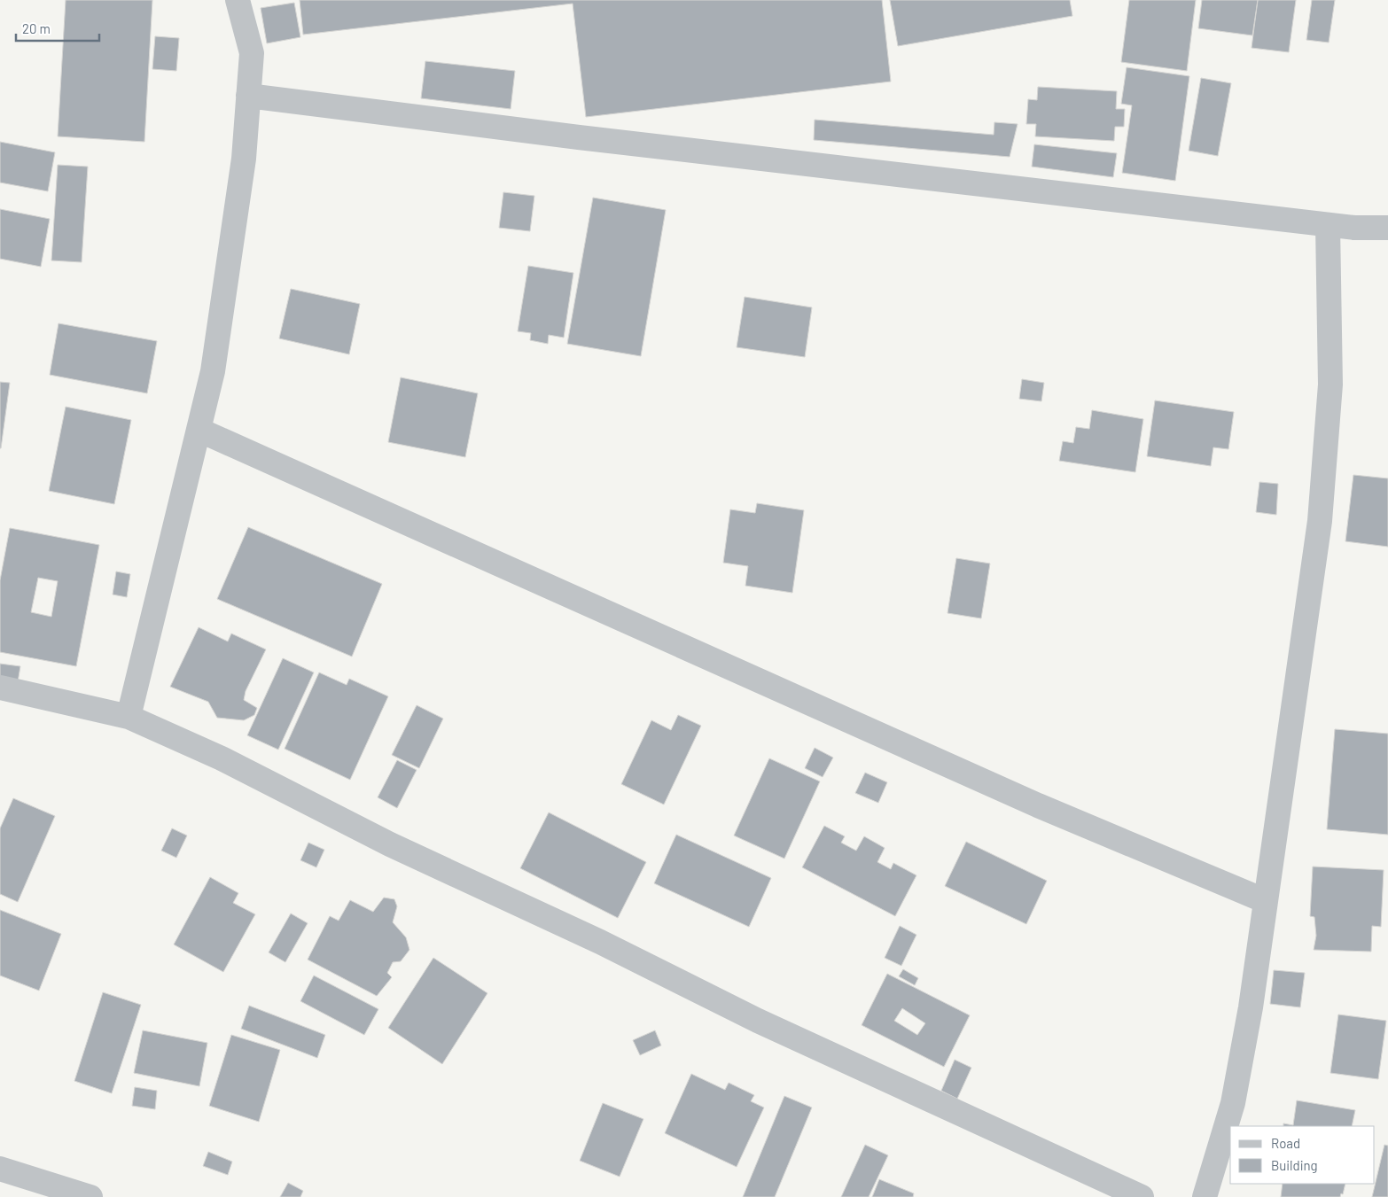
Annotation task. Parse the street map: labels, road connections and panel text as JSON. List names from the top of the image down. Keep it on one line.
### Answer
{"legend":["Road","Building"],"scale_bar":"20 m"}
